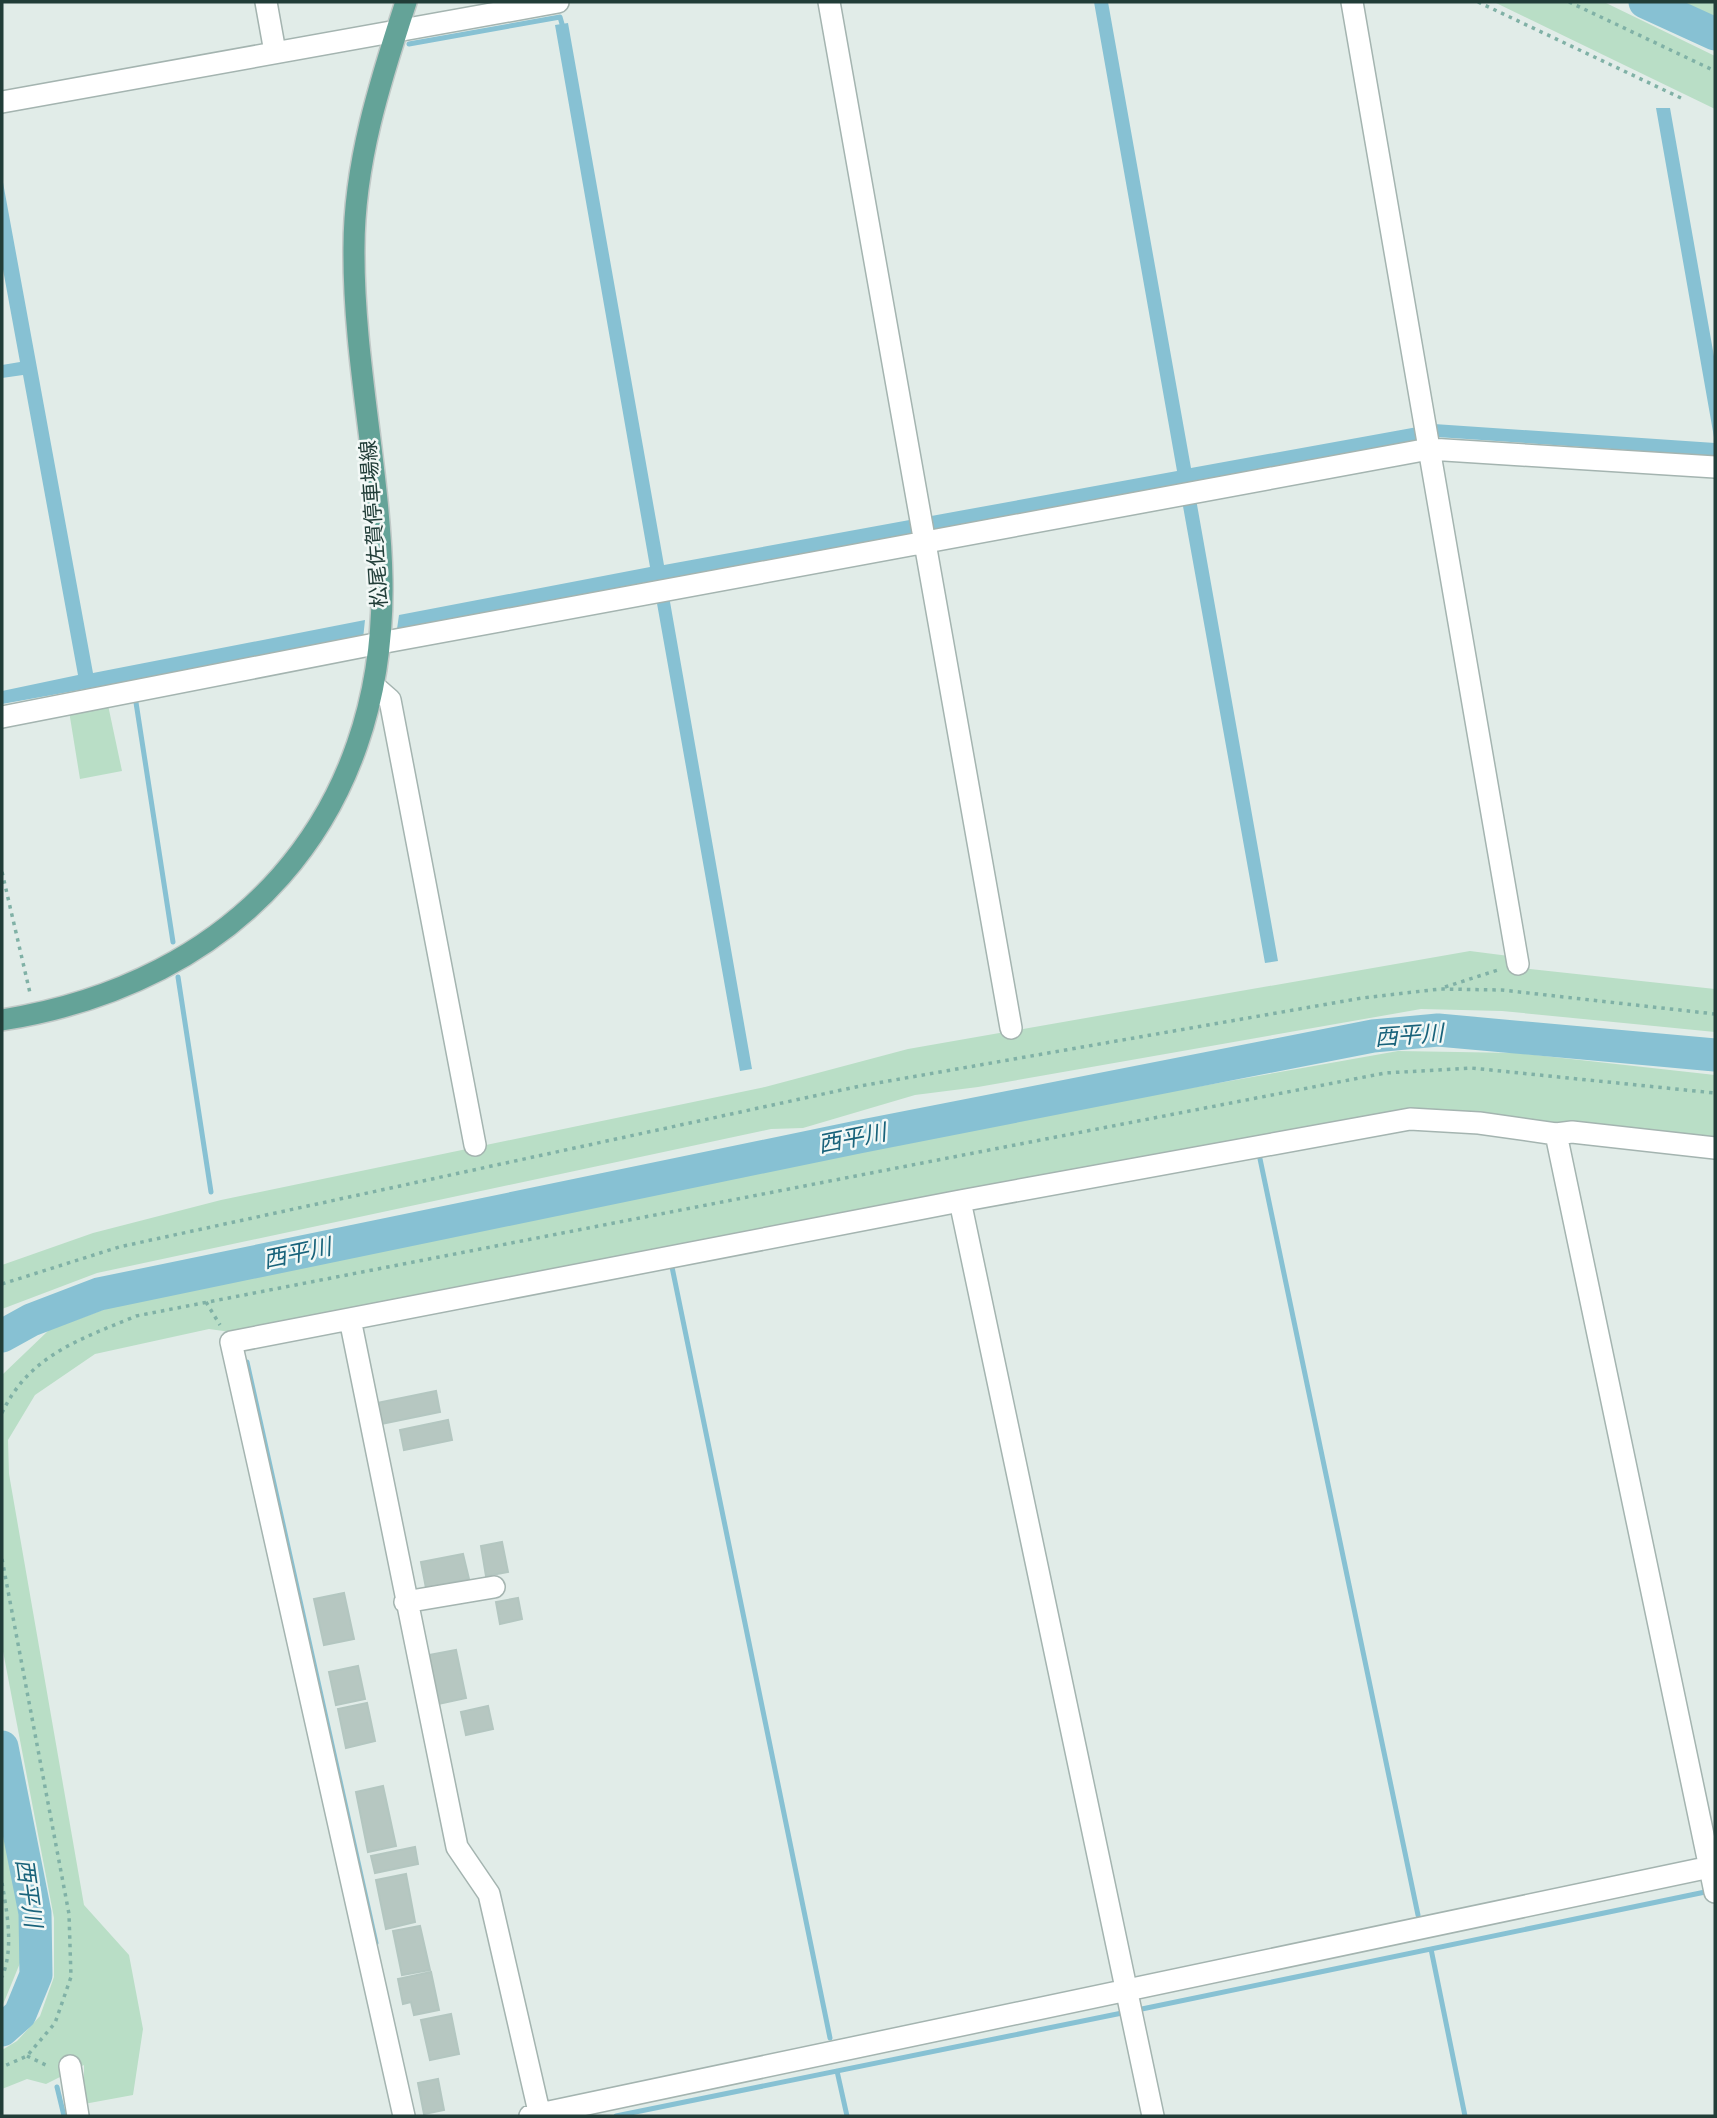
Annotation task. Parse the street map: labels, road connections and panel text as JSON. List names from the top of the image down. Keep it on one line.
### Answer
{"streets":{"main road":["松尾佐賀停車場線"]},"water":["西平川"]}
